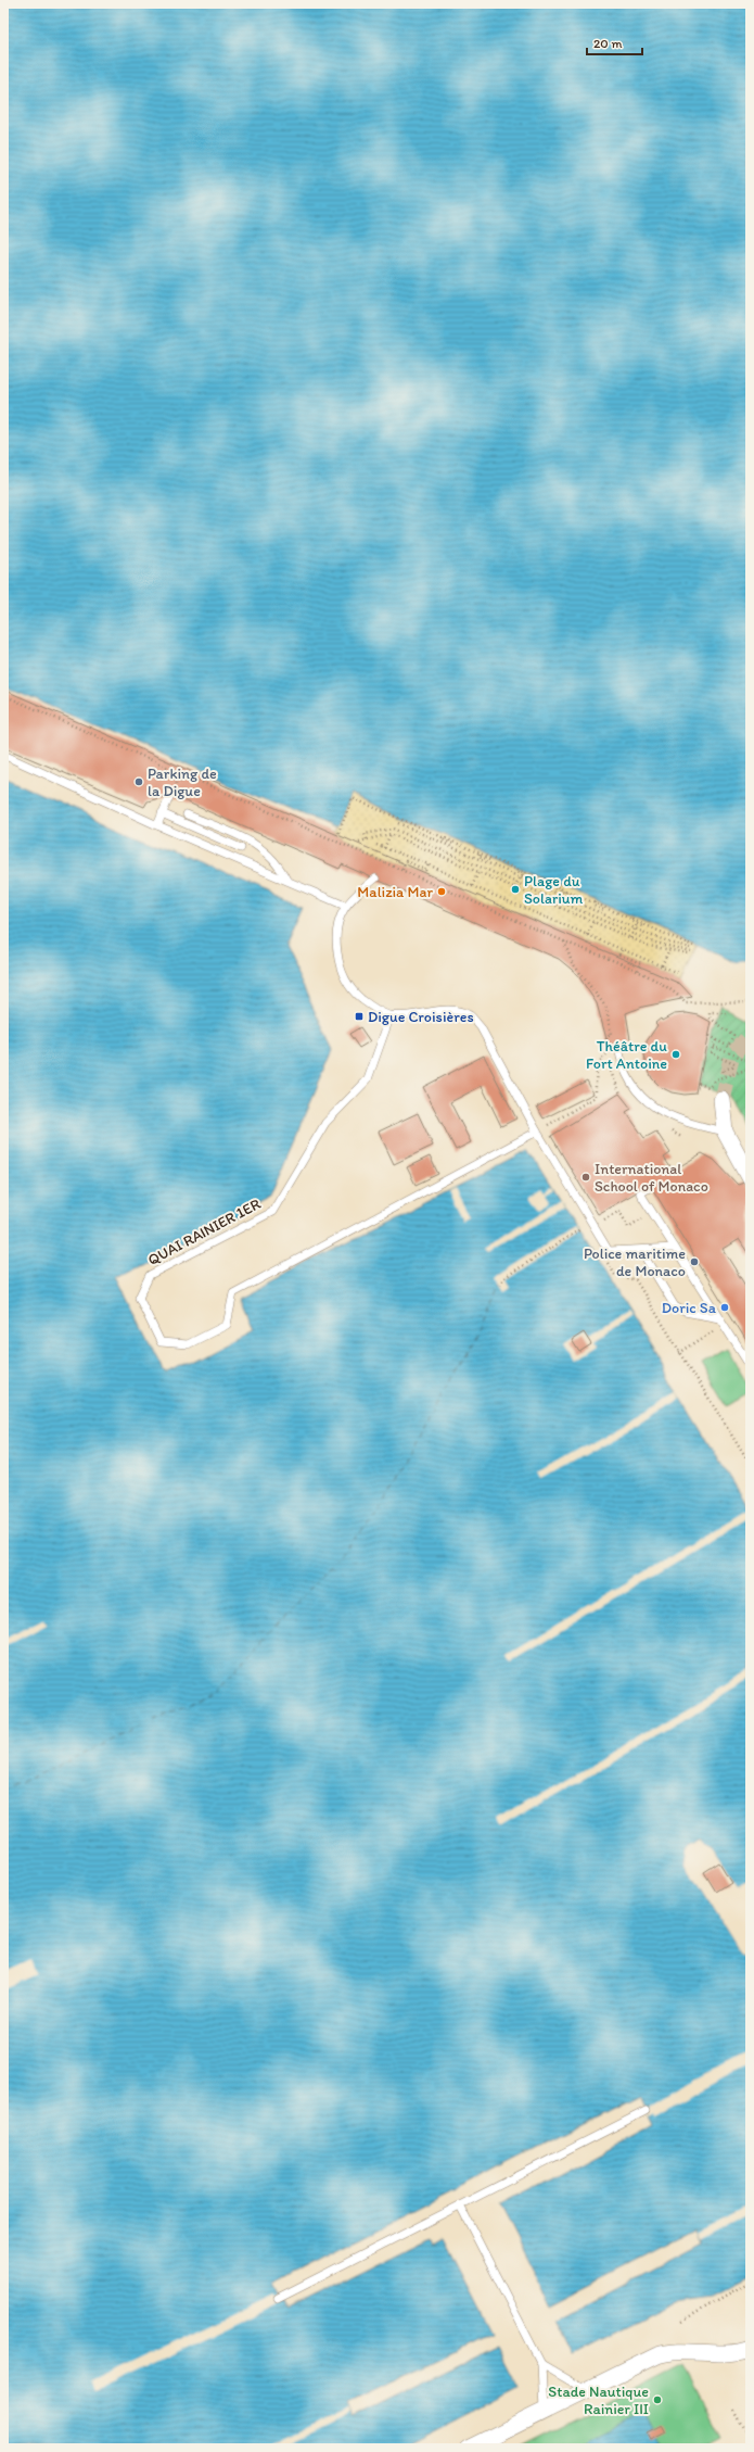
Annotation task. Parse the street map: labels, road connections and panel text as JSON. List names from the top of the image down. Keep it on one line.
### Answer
{"streets":{"lane":["QUAI RAINIER 1ER"]},"places":{"other":["Parking de la Digue","Plage du Solarium","Malizia Mar","Théâtre du Fort Antoine","International School of Monaco","Police maritime de Monaco","Doric Sa","Stade Nautique Rainier III"],"transit":["Digue Croisières"]},"scale_bar":"20 m"}
